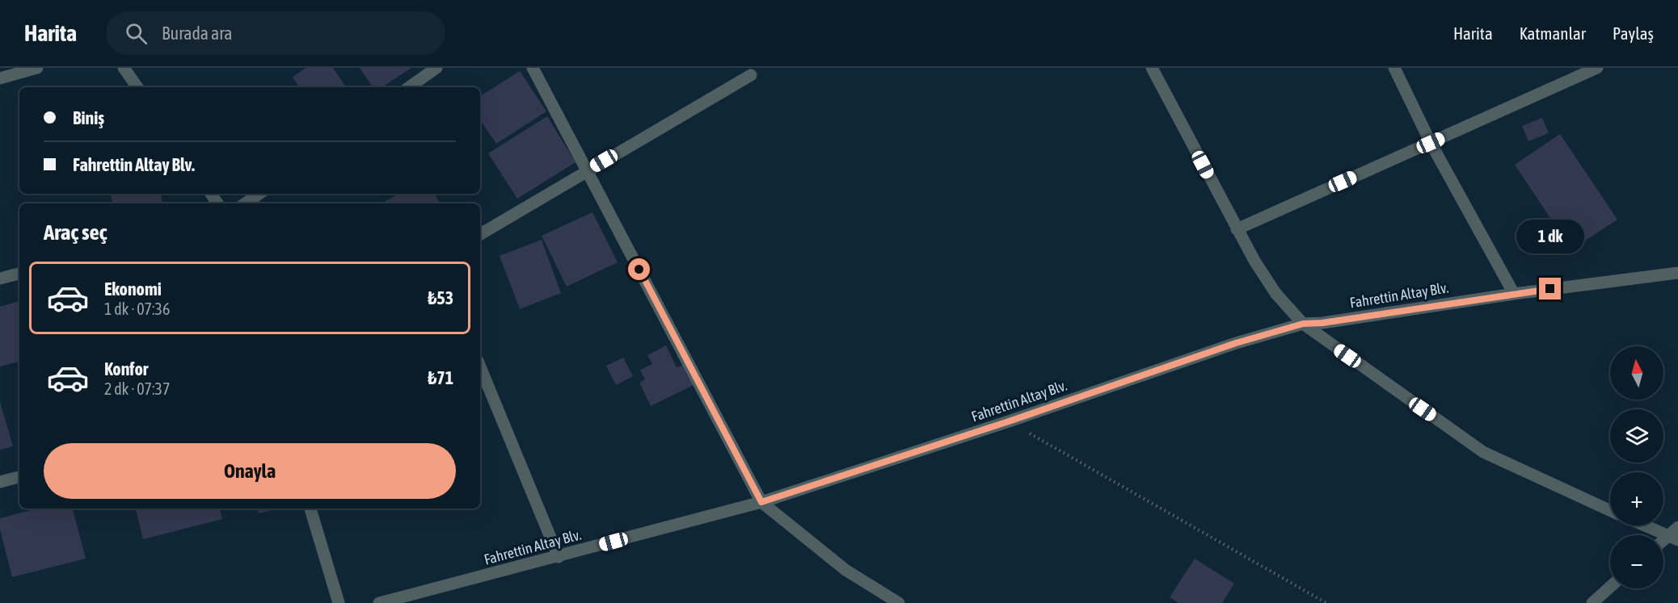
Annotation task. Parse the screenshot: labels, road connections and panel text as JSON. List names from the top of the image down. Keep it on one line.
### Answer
{"streets":{"street":["Fahrettin Altay Blv."]},"north":"top","page":{"header":"Harita","search":"Burada ara","nav":["Harita","Katmanlar","Paylaş"],"banner":["Biniş","Fahrettin Altay Blv."],"heading":"Araç seç","bubble":"1 dk","list":[{"name":"Ekonomi","note":"1 dk · 07:36","value":"₺53"},{"name":"Konfor","note":"2 dk · 07:37","value":"₺71"}],"map_buttons":["+","−"],"buttons":"Onayla"}}
